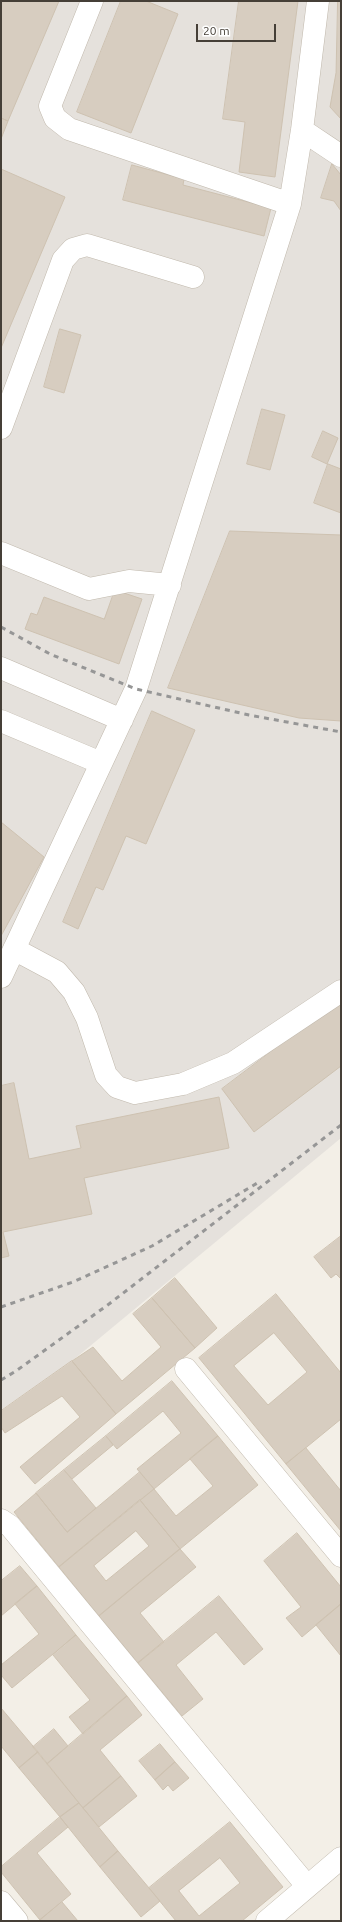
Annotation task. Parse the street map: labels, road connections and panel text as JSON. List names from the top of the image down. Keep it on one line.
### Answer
{"scale_bar":"20 m"}
